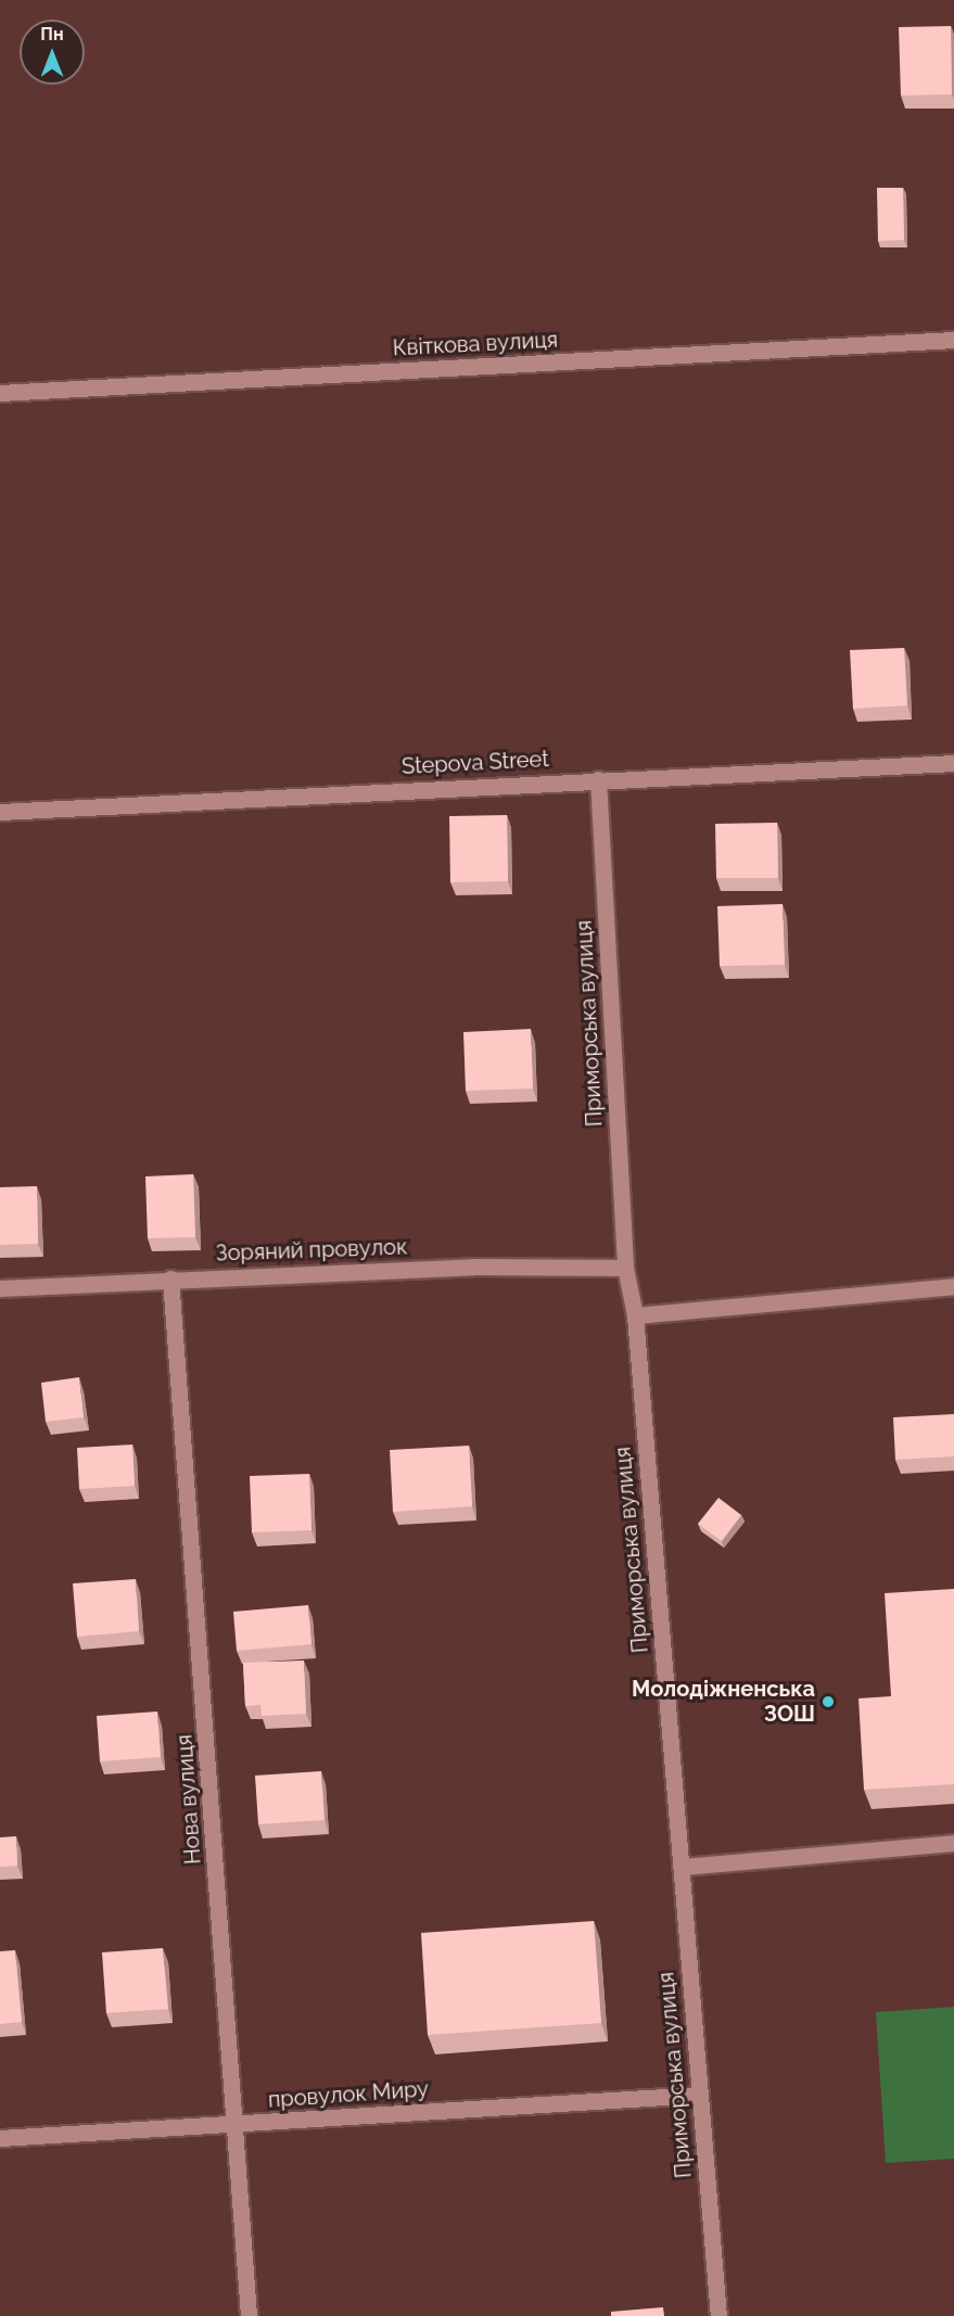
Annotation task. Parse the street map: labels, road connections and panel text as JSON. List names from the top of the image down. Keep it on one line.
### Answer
{"streets":{"street":["Квіткова вулиця","Stepova Street","Приморська вулиця","Зоряний провулок","Нова вулиця","провулок Миру"]},"crossings":[["Stepova Street","Приморська вулиця"],["Приморська вулиця","Зоряний провулок"],["Приморська вулиця","провулок Миру"],["Зоряний провулок","Нова вулиця"],["Нова вулиця","провулок Миру"]],"places":["Молодіжненська ЗОШ"],"north":"top"}
